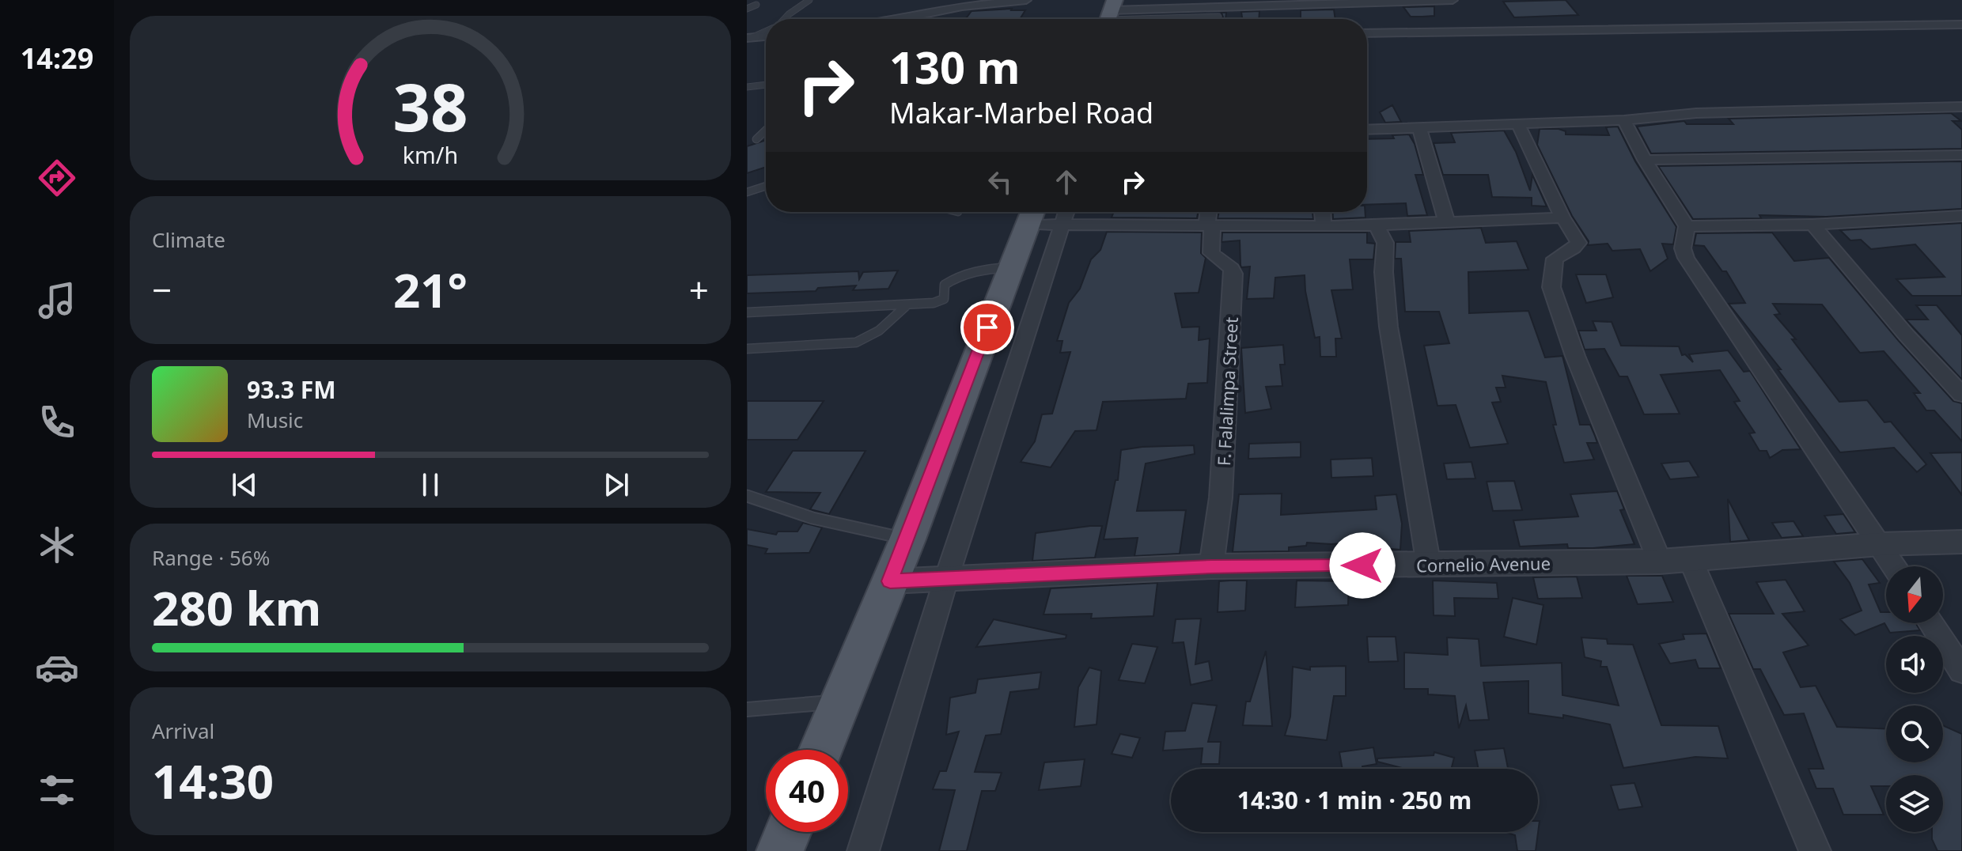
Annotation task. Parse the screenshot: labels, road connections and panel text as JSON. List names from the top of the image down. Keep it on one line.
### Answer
{"streets":{"street":["F. Falalimpa Street","Cornelio Avenue"]},"crossings":[["F. Falalimpa Street","Cornelio Avenue"]],"north":"bottom","page":{"tabs":"14:29","turn":["130 m","Makar-Marbel Road"],"tile":["Climate",["Range · 56%","280 km"],["Arrival","14:30"]],"heat":["−","21°","+"],"song":["93.3 FM","Music"],"limit":"40","trip":"14:30 · 1 min · 250 m","gauge":["38","km/h"]}}
